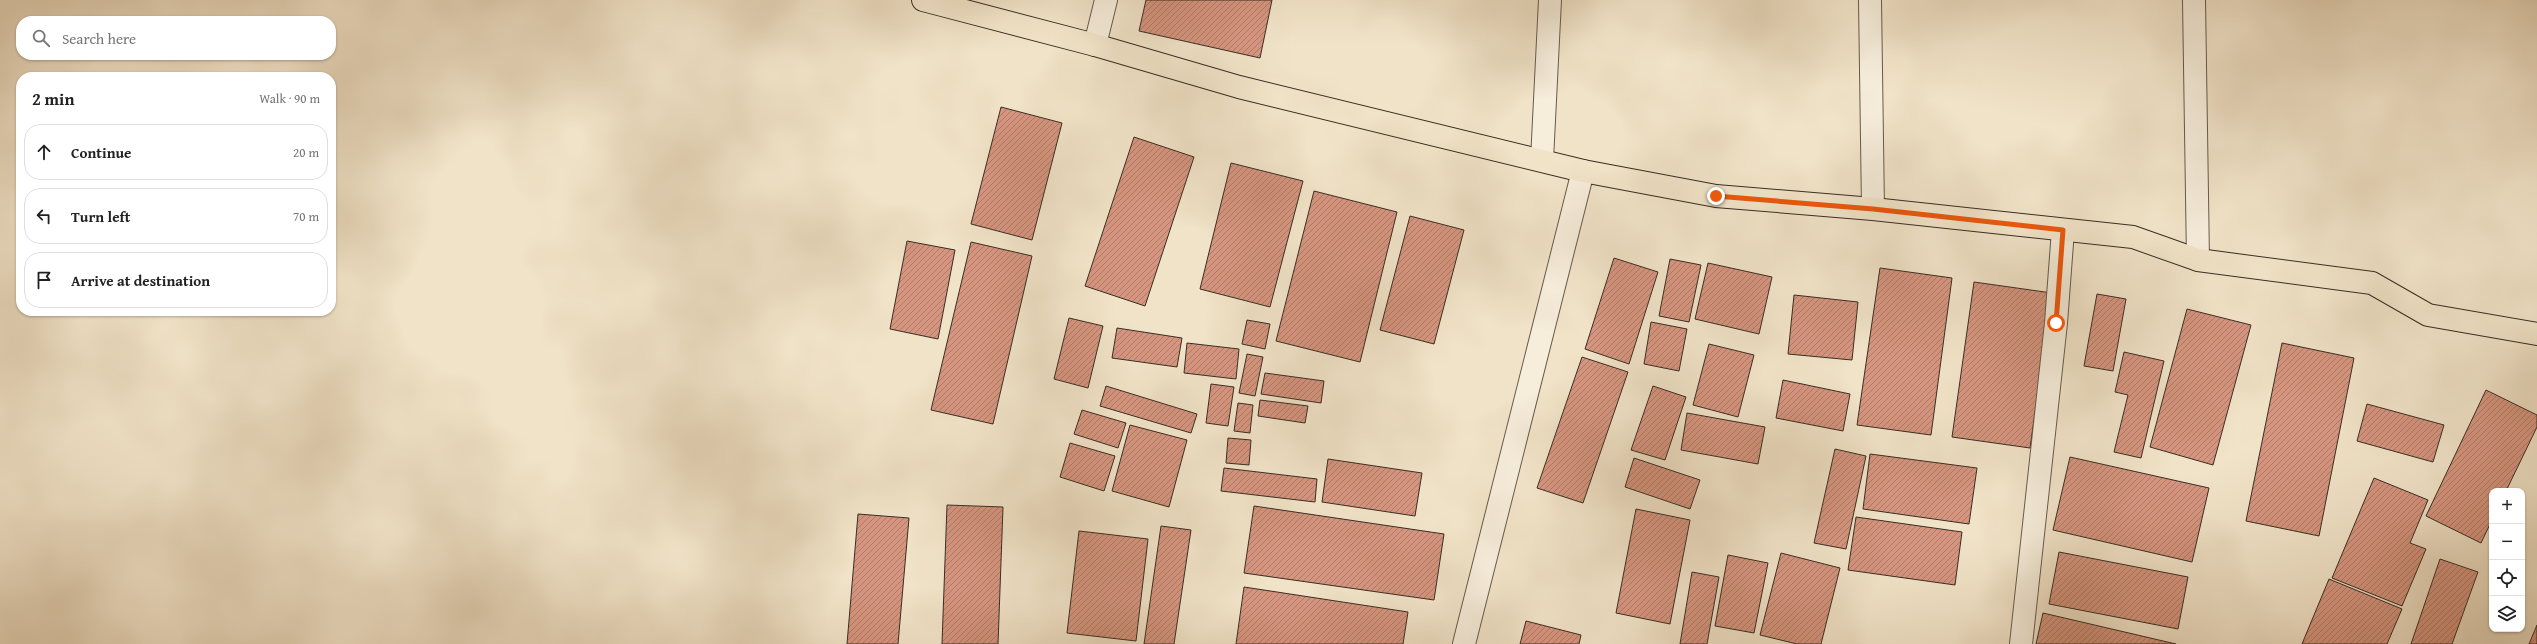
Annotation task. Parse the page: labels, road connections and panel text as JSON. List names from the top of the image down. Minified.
{"page":{"search":"Search here","heading":["2 min","Walk · 90 m"],"list":[["Continue","20 m"],["Turn left","70 m"],"Arrive at destination"],"map_buttons":["+","−"]}}
